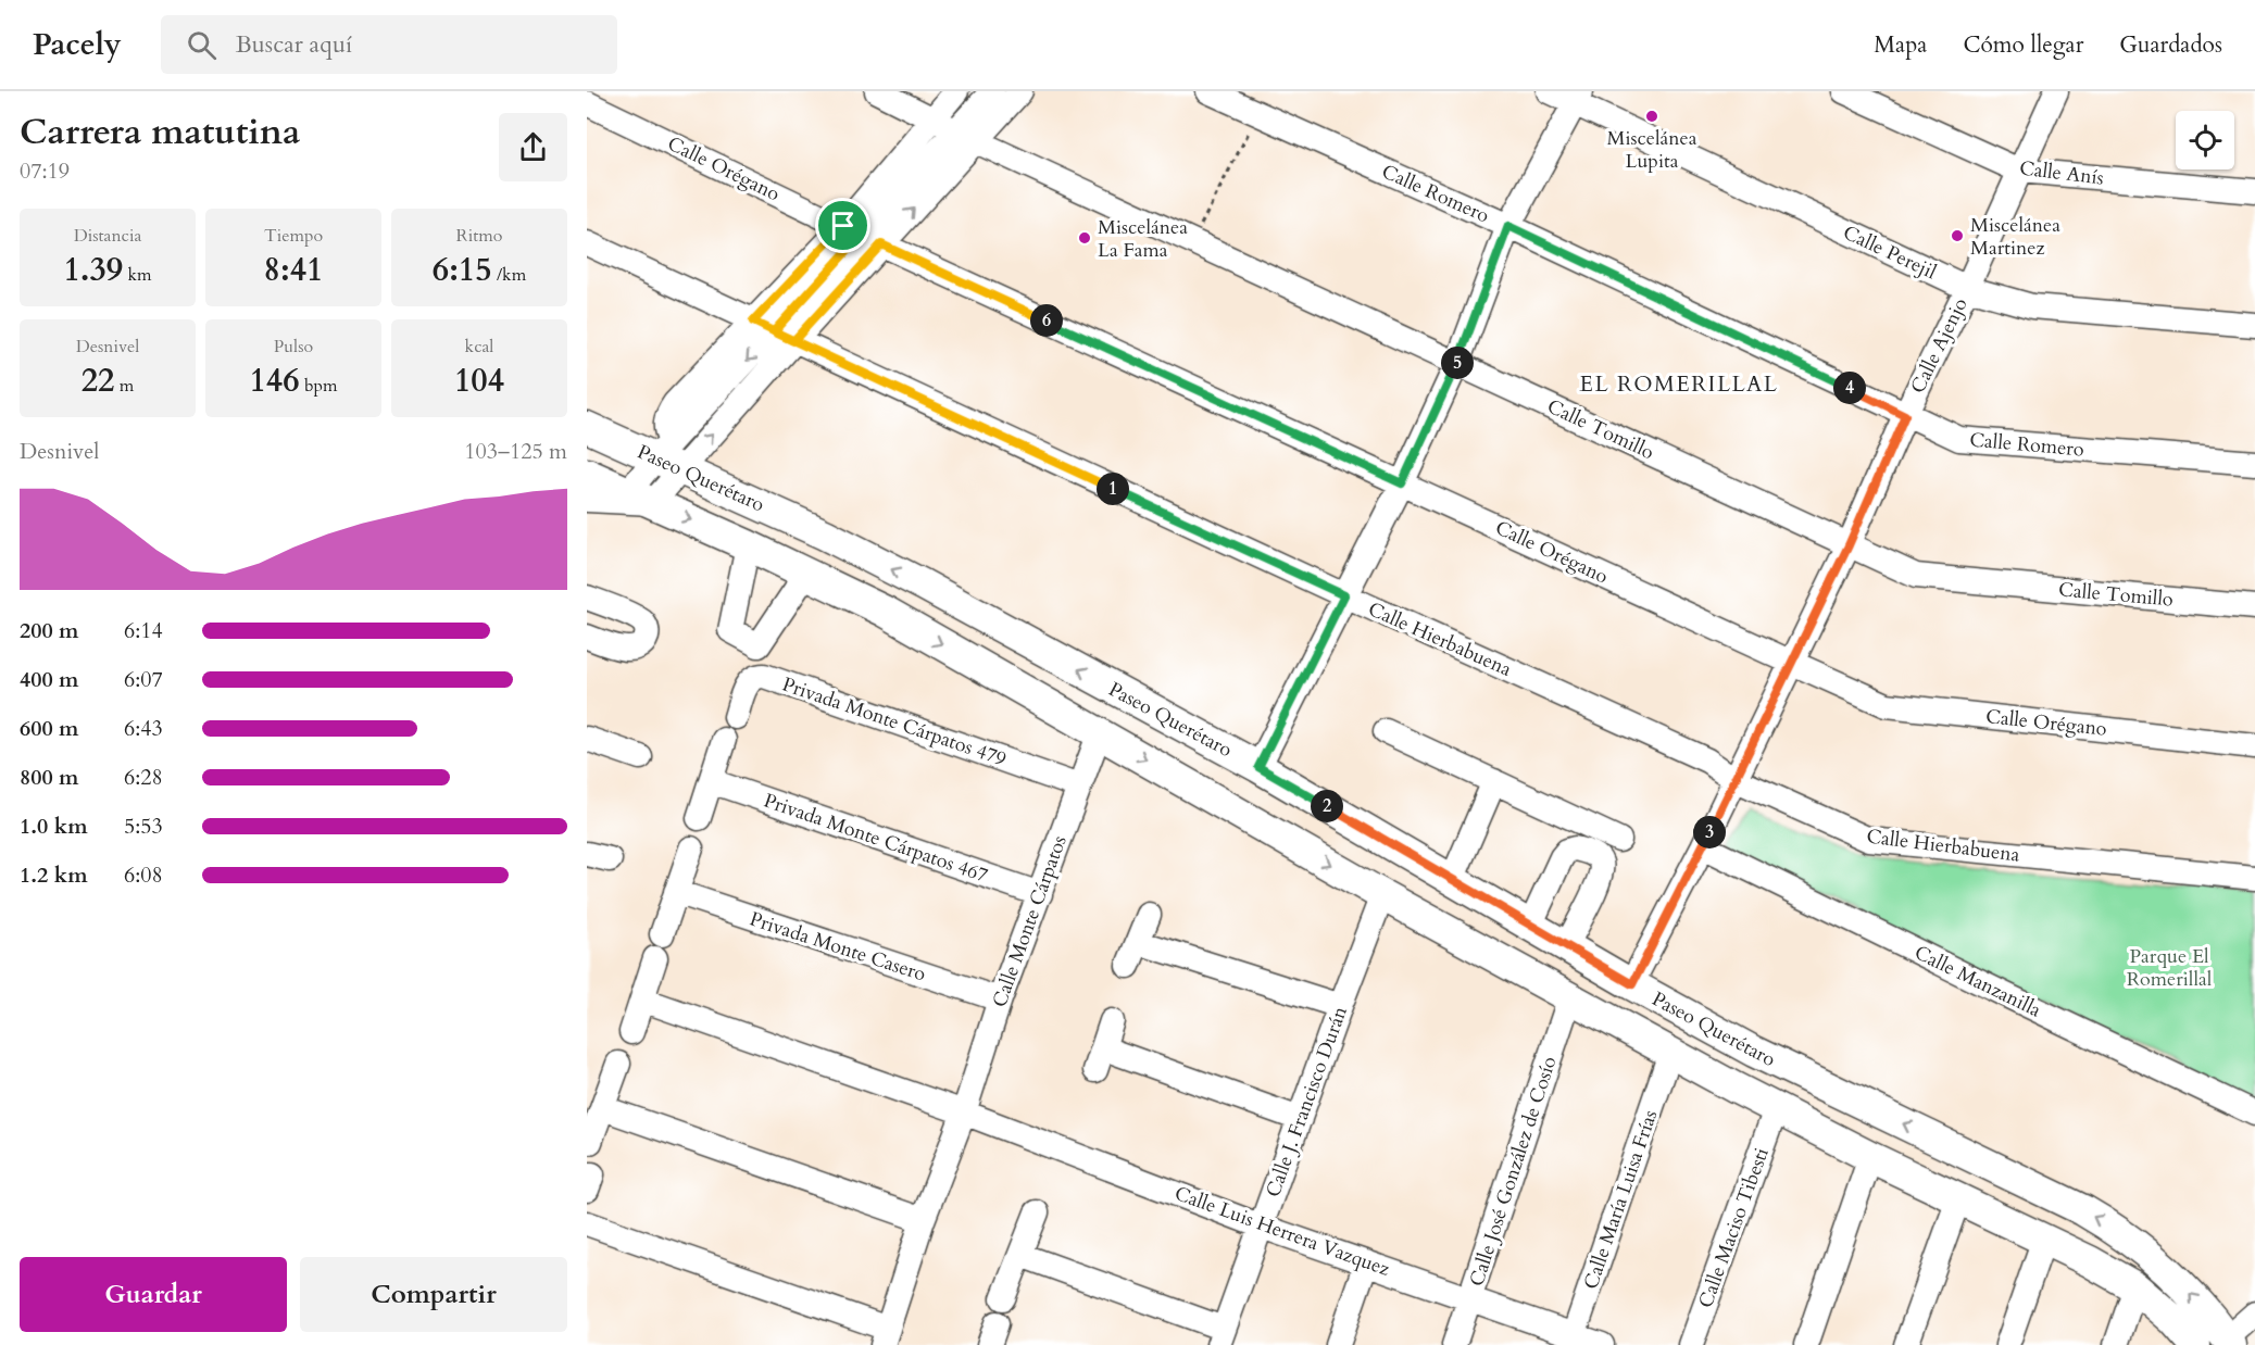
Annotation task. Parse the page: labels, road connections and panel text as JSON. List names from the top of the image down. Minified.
{"streets":{"main road":["Paseo Querétaro"],"street":["Calle Orégano","Calle Anís","Calle Romero","Calle Perejil","Calle Ajenjo","Calle Tomillo","Calle Hierbabuena","Privada Monte Cárpatos 479","Privada Monte Cárpatos 467","Calle Monte Cárpatos","Privada Monte Casero","Calle Manzanilla","Calle J. Francisco Durán","Calle José González de Cosío","Calle María Luisa Frías","Calle Maciso Tibesti","Calle Luis Herrera Vazquez"]},"crossings":[["Calle Orégano","Calle Ajenjo"],["Calle Anís","Calle Ajenjo"],["Calle Romero","Calle Ajenjo"],["Calle Perejil","Calle Ajenjo"],["Calle Ajenjo","Calle Tomillo"],["Calle Ajenjo","Paseo Querétaro"],["Calle Ajenjo","Calle Hierbabuena"],["Calle Ajenjo","Calle Manzanilla"],["Paseo Querétaro","Calle Monte Cárpatos"],["Paseo Querétaro","Calle J. Francisco Durán"],["Paseo Querétaro","Calle José González de Cosío"],["Paseo Querétaro","Calle María Luisa Frías"],["Paseo Querétaro","Calle Maciso Tibesti"],["Privada Monte Cárpatos 479","Calle Monte Cárpatos"],["Privada Monte Cárpatos 467","Calle Monte Cárpatos"],["Calle Monte Cárpatos","Privada Monte Casero"],["Calle Monte Cárpatos","Calle Luis Herrera Vazquez"],["Calle J. Francisco Durán","Calle Luis Herrera Vazquez"],["Calle José González de Cosío","Calle Luis Herrera Vazquez"],["Calle María Luisa Frías","Calle Luis Herrera Vazquez"]],"districts":["EL ROMERILLAL"],"parks":["Parque El Romerillal"],"places":["Miscelánea Lupita","Miscelánea Martinez","Miscelánea La Fama"],"page":{"header":"Pacely","search":"Buscar aquí","nav":["Mapa","Cómo llegar","Guardados"],"heading":["Carrera matutina","07:19"],"stats":[["Distancia","1.39 km"],["Tiempo","8:41"],["Ritmo","6:15 /km"],["Desnivel","22 m"],["Pulso","146 bpm"],["kcal","104"]],"pins":["6","5","4","1","2","3"],"chart":["Desnivel","103–125 m"],"list":[{"name":"200 m","note":"6:14"},{"name":"400 m","note":"6:07"},{"name":"600 m","note":"6:43"},{"name":"800 m","note":"6:28"},{"name":"1.0 km","note":"5:53"},{"name":"1.2 km","note":"6:08"}],"buttons":["Guardar","Compartir"]}}
